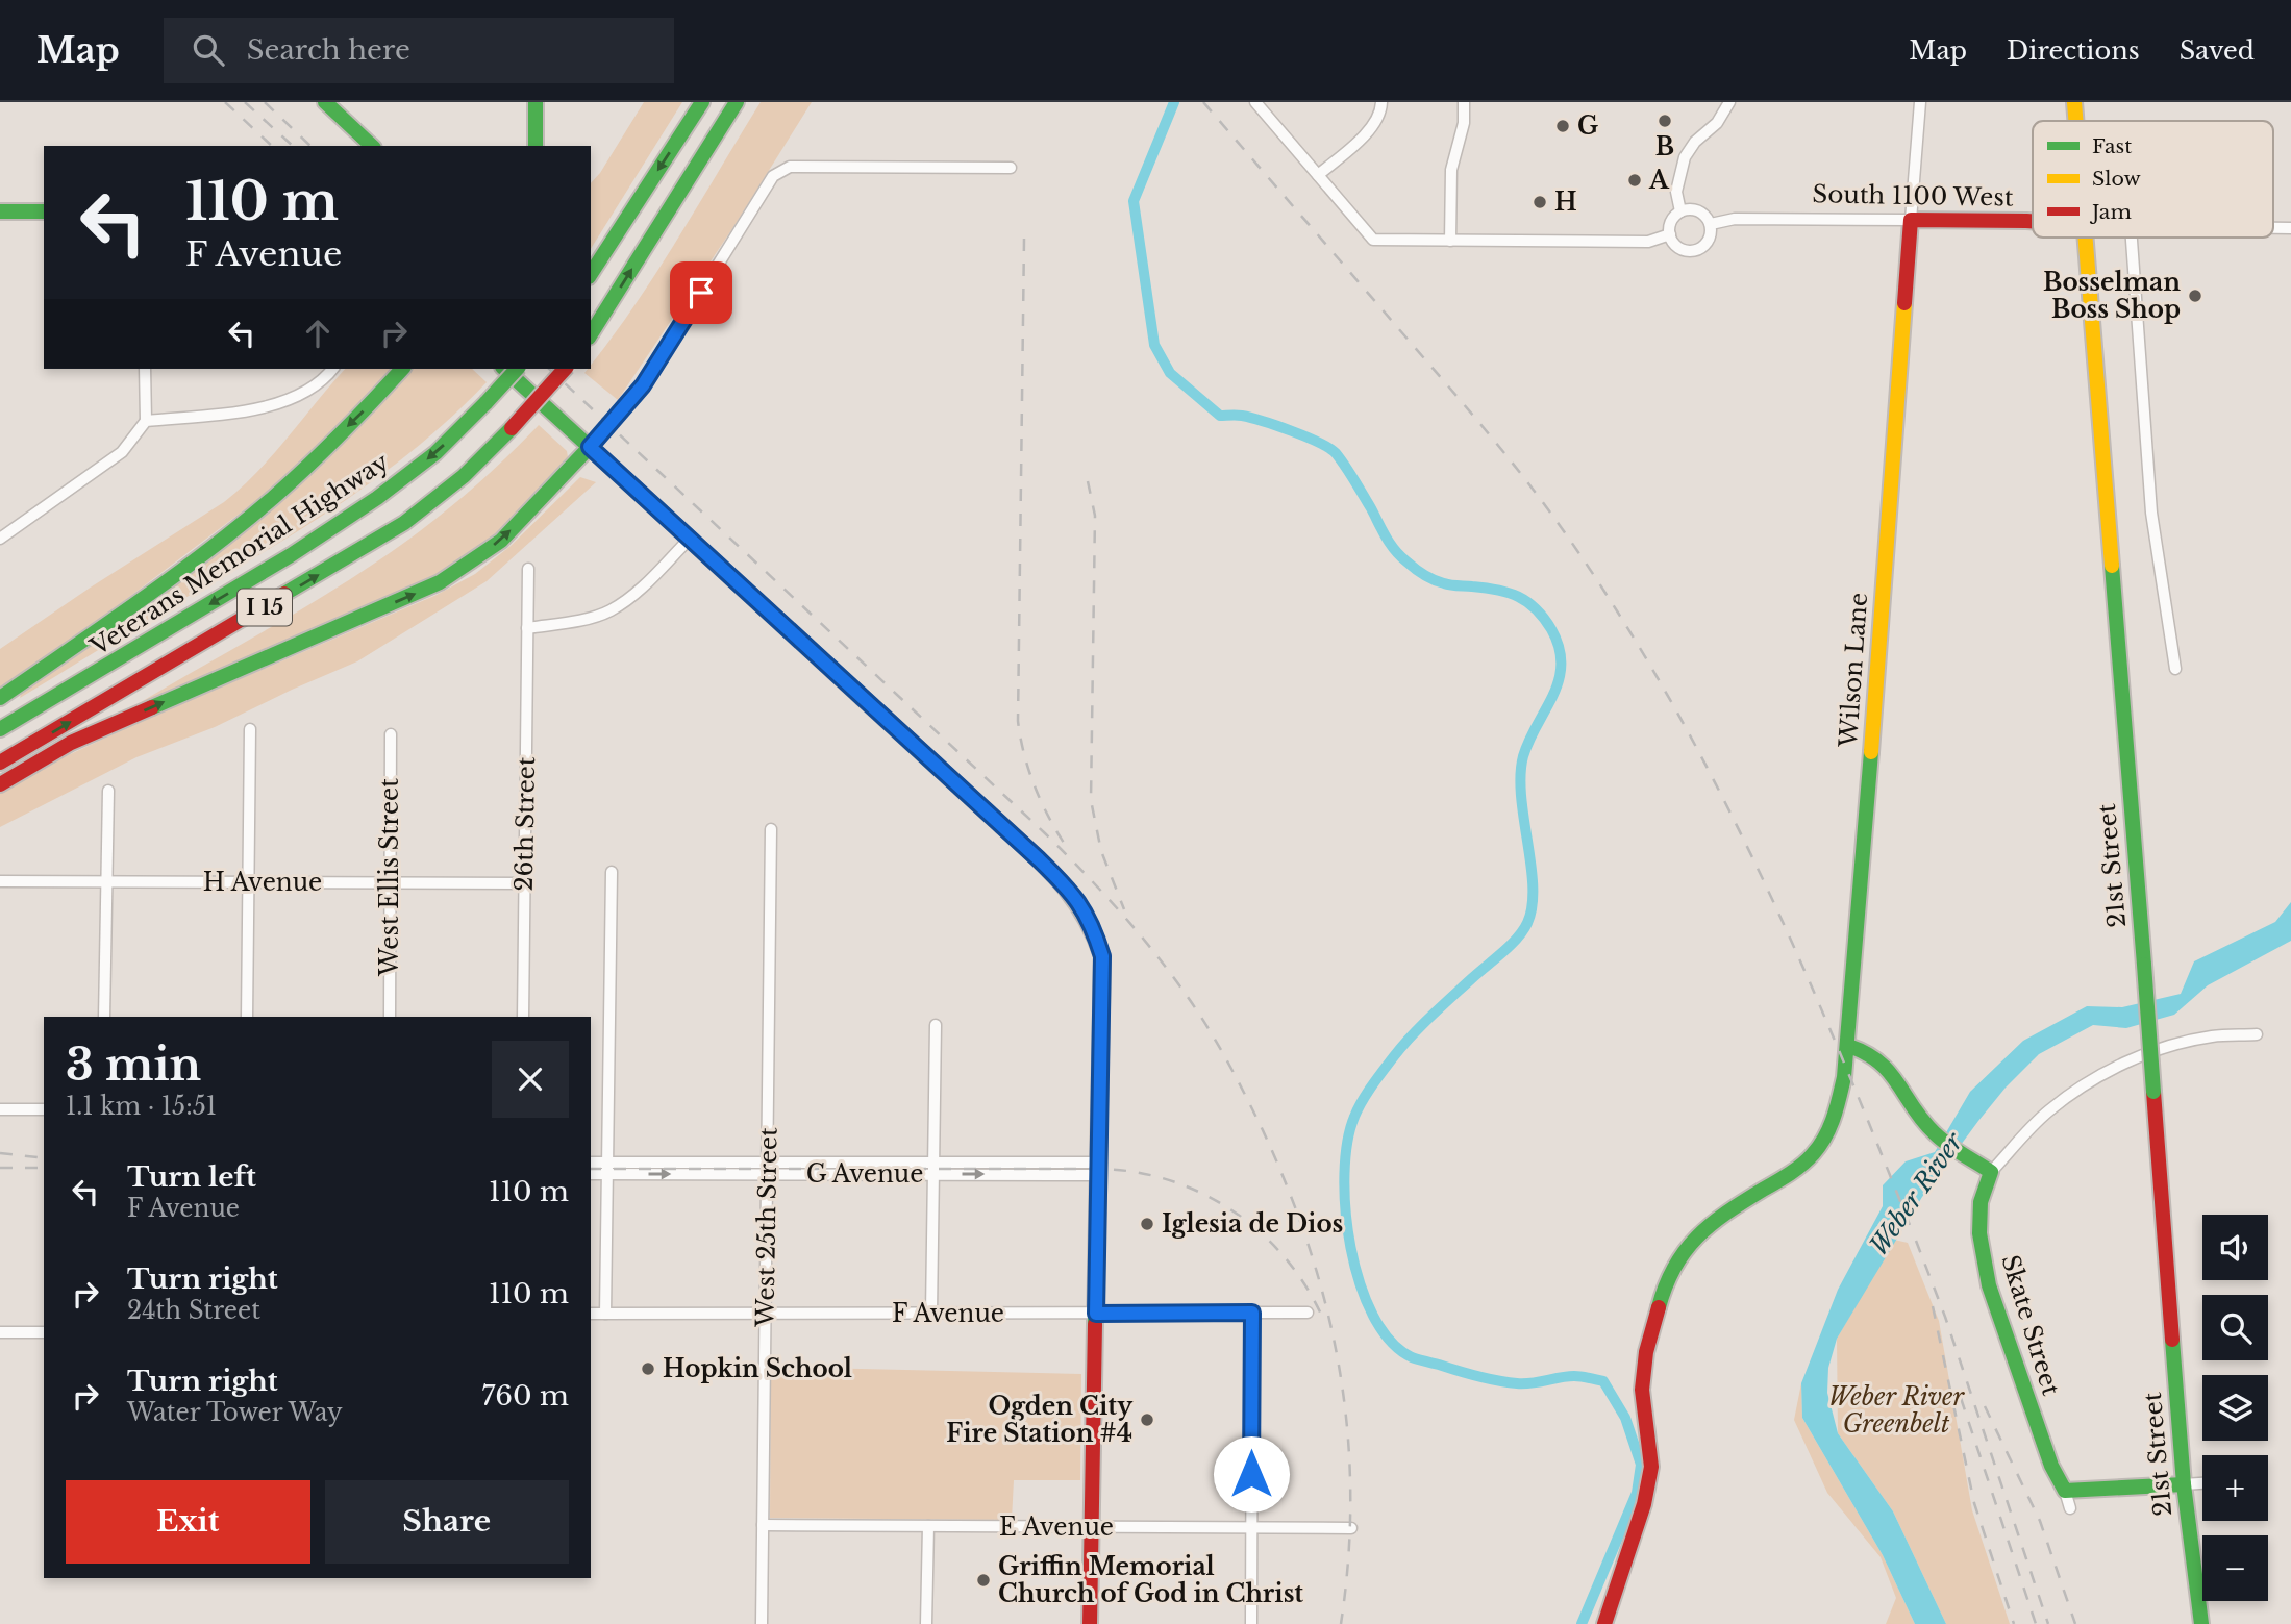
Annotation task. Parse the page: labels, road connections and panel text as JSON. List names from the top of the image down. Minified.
{"streets":{"main road":["South 1100 West","Veterans Memorial Highway","I 15","Wilson Lane","21st Street","Skate Street"],"street":["26th Street","West Ellis Street","H Avenue","G Avenue","West 25th Street","F Avenue","E Avenue"]},"crossings":[["South 1100 West","Wilson Lane"],["26th Street","H Avenue"],["West Ellis Street","H Avenue"],["G Avenue","West 25th Street"],["West 25th Street","F Avenue"],["West 25th Street","E Avenue"]],"water":["Weber River"],"parks":["Weber River Greenbelt"],"places":["B","G","A","H","Bosselman Boss Shop","Iglesia de Dios","Hopkin School","Ogden City Fire Station #4","Griffin Memorial Church of God in Christ"],"legend":["Fast","Slow","Jam"],"page":{"header":"Map","search":"Search here","nav":["Map","Directions","Saved"],"turn":["110 m","F Avenue"],"heading":["3 min","1.1 km · 15:51"],"list":[{"name":"Turn left","note":"F Avenue","value":"110 m"},{"name":"Turn right","note":"24th Street","value":"110 m"},{"name":"Turn right","note":"Water Tower Way","value":"760 m"}],"map_buttons":["+","−"],"buttons":["Exit","Share"]}}
